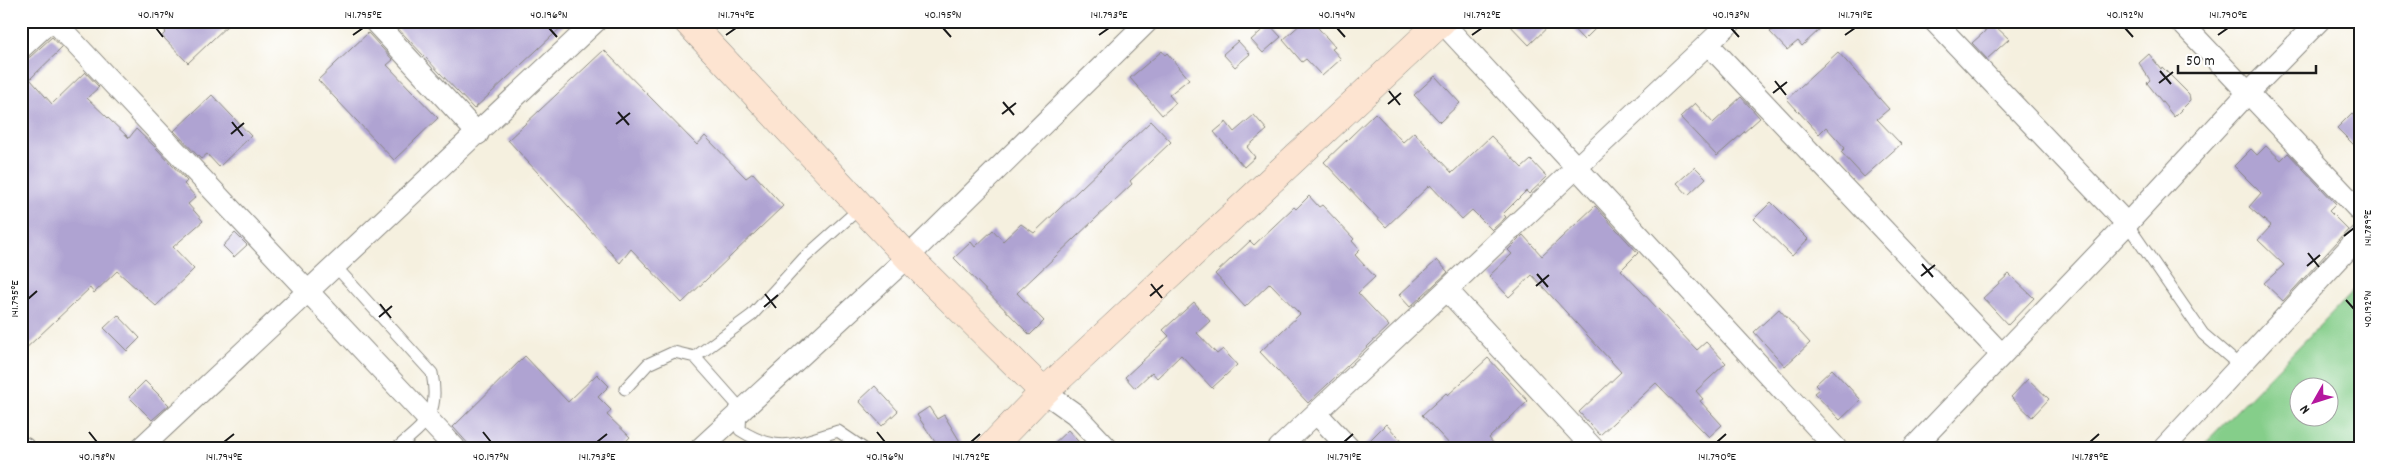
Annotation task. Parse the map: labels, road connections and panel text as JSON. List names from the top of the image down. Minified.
{"scale_bar":"50 m","north":"bottom left","coordinates":["40.197°N","141.795°E","40.196°N","141.794°E","40.195°N","141.793°E","40.194°N","141.792°E","40.193°N","141.791°E","40.192°N","141.790°E","141.789°E","40.198°N"]}
